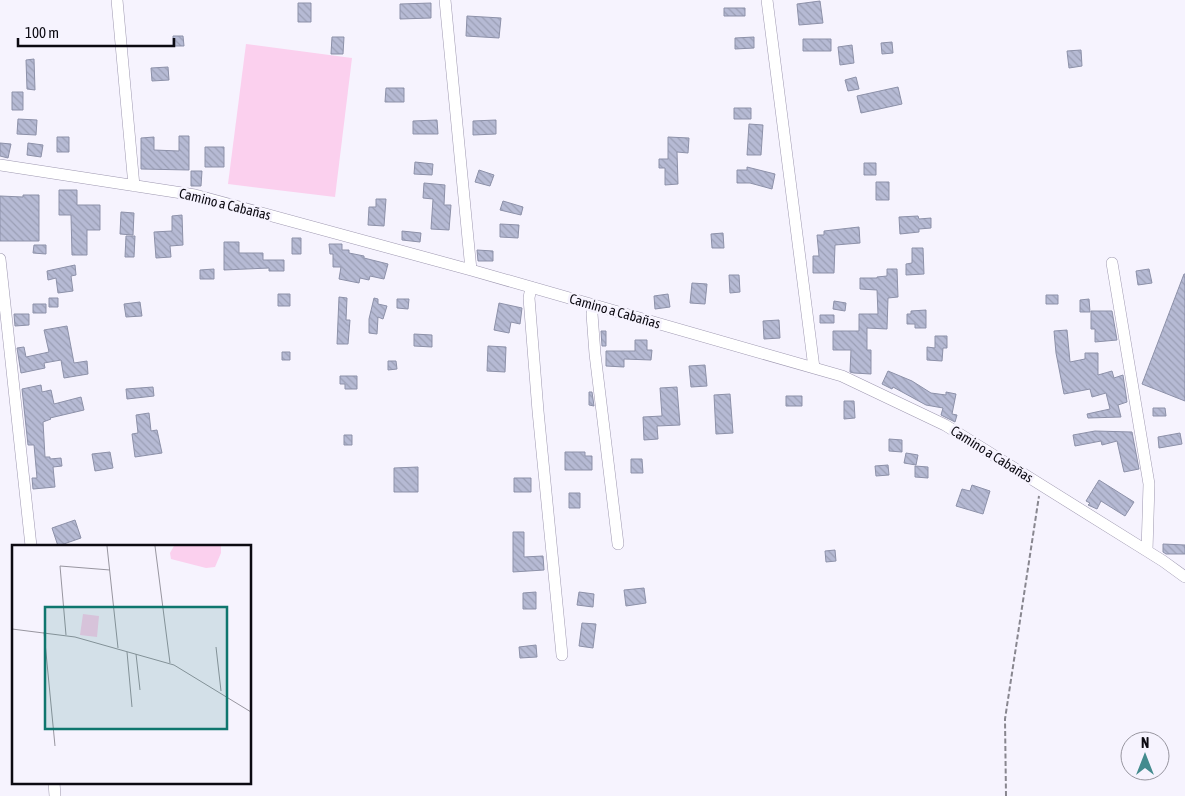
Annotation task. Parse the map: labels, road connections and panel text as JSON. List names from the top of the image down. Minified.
{"streets":{"street":["Camino a Cabañas"]},"scale_bar":"100 m","north":"top"}
